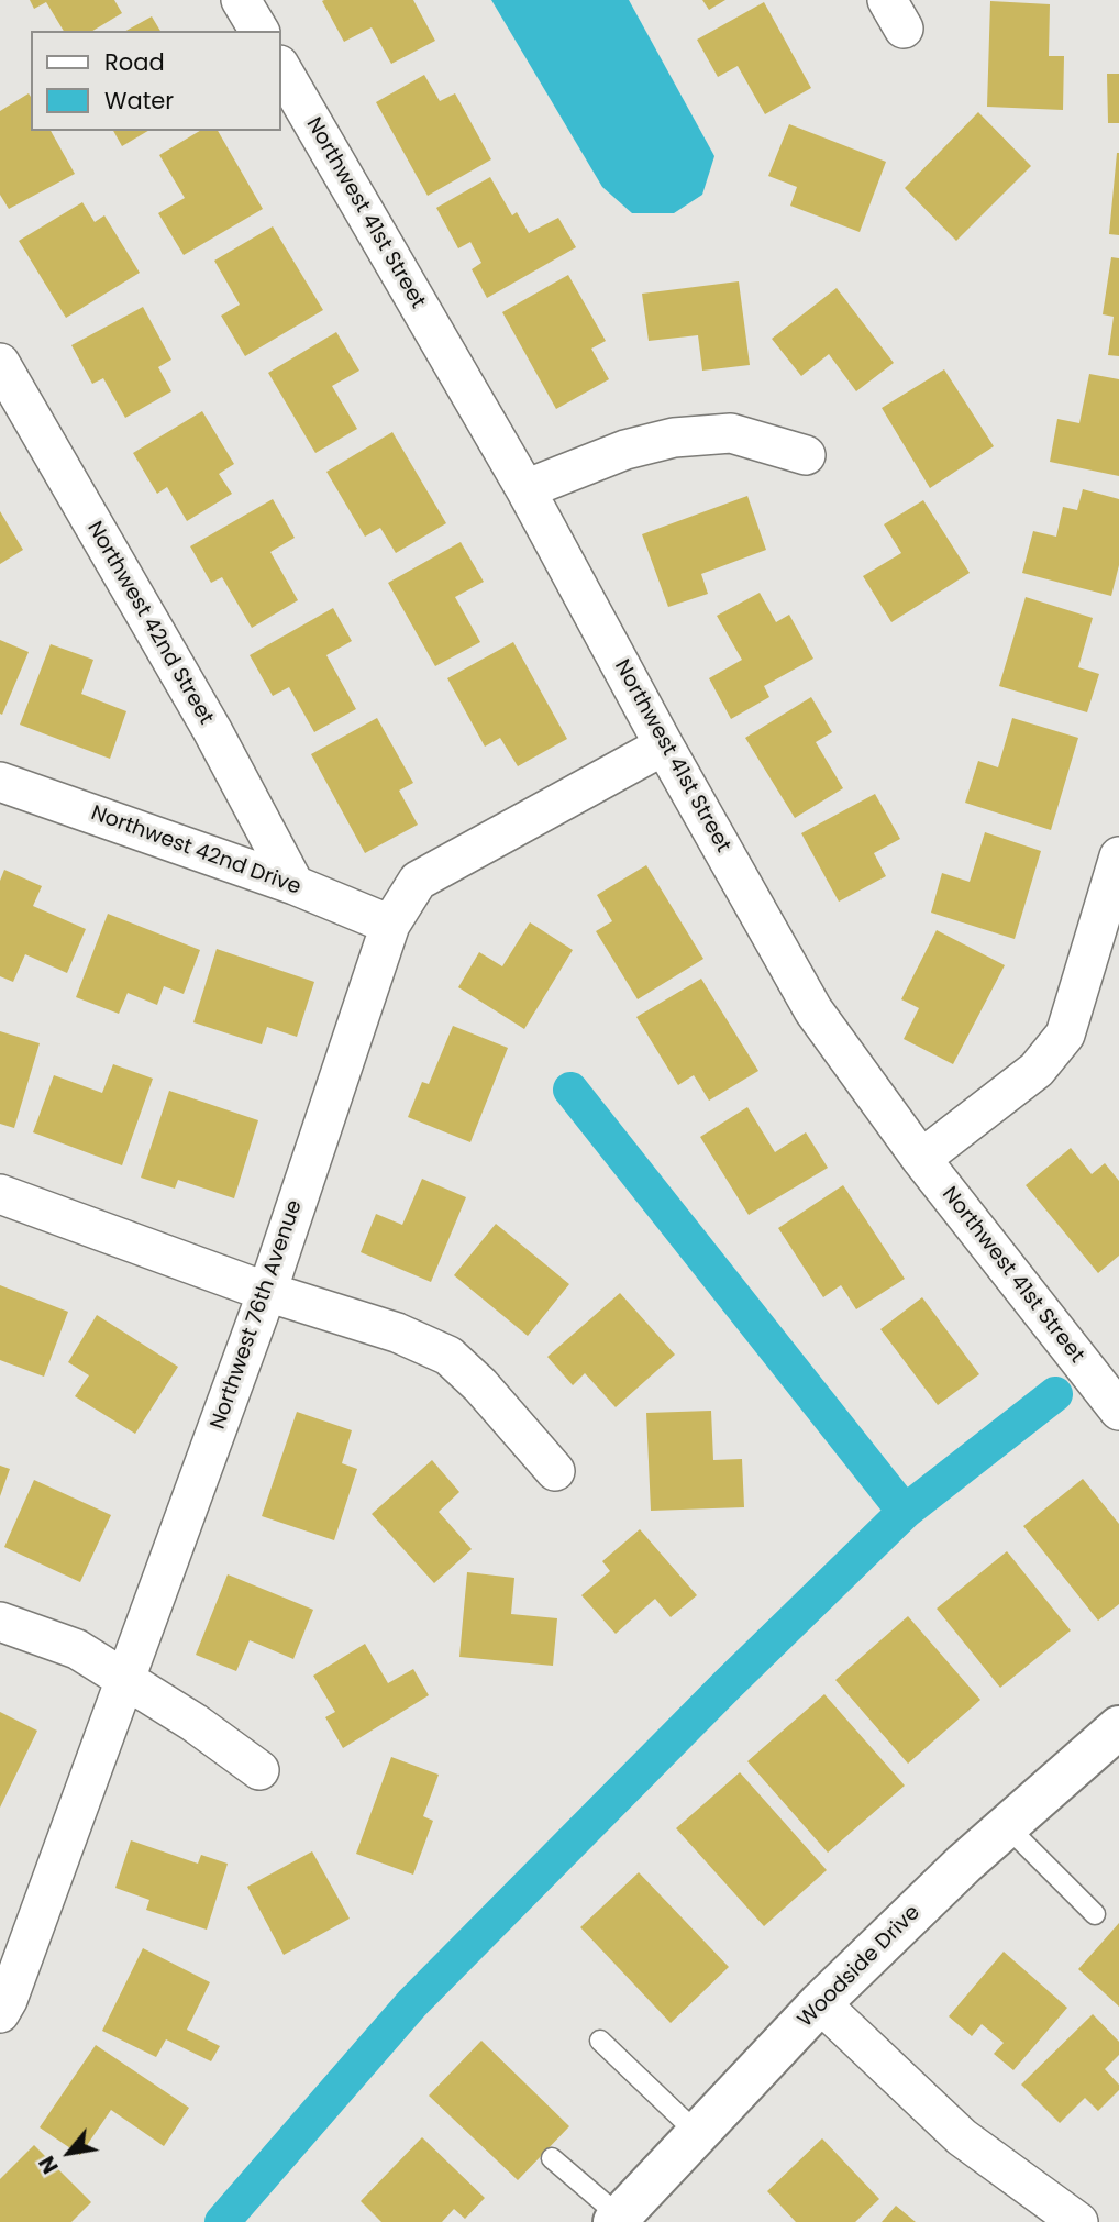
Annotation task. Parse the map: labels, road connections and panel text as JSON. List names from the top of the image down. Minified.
{"streets":{"street":["Northwest 41st Street","Northwest 42nd Street","Northwest 42nd Drive","Northwest 76th Avenue","Woodside Drive"]},"crossings":[["Northwest 41st Street","Northwest 76th Avenue"],["Northwest 42nd Street","Northwest 42nd Drive"],["Northwest 42nd Drive","Northwest 76th Avenue"]],"legend":["Road","Water"],"north":"bottom left"}
